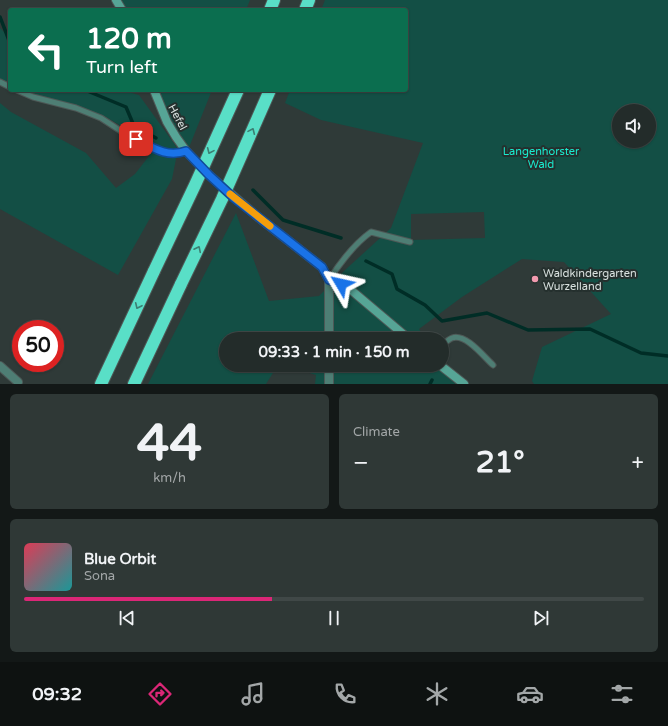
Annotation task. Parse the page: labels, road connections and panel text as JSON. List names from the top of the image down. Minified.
{"streets":{"main road":["Hefel"]},"parks":["Langenhorster Wald"],"places":["Waldkindergarten Wurzelland"],"page":{"turn":["120 m","Turn left"],"limit":"50","trip":"09:33 · 1 min · 150 m","tile":[["44","km/h"],"Climate"],"heat":["−","21°","+"],"song":["Blue Orbit","Sona"],"tabs":"09:32"}}
